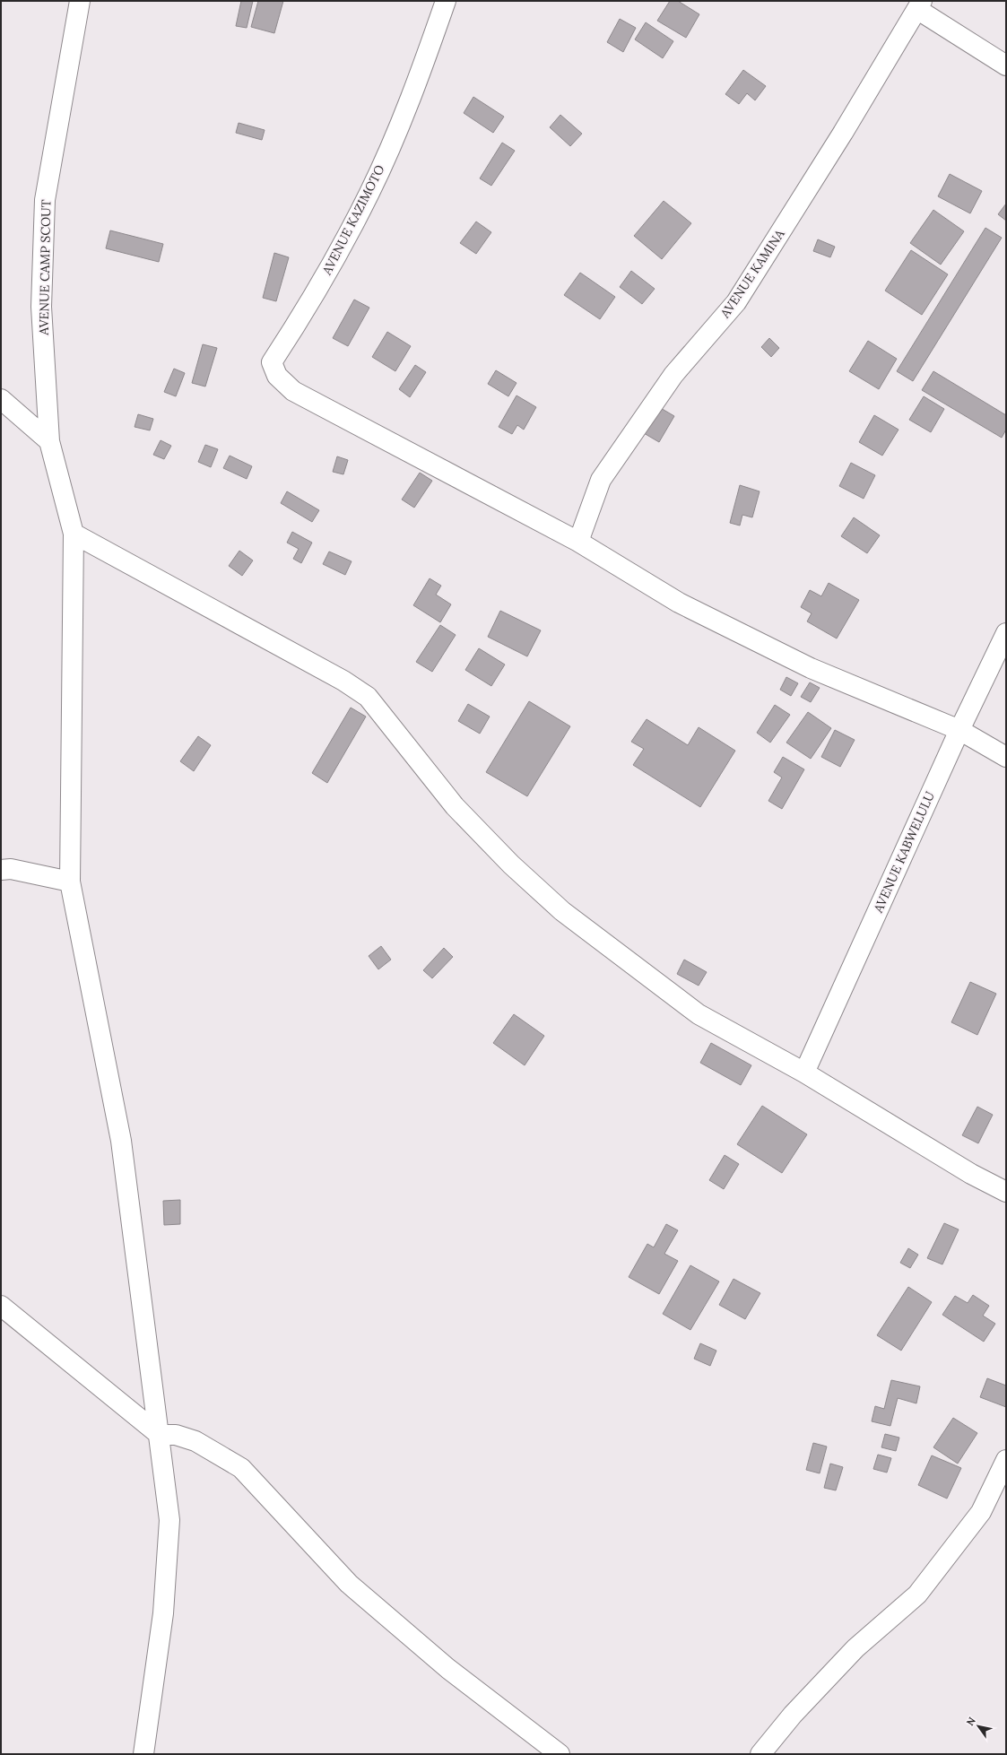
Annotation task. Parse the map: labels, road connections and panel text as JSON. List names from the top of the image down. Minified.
{"streets":{"street":["AVENUE KAZIMOTO","AVENUE CAMP SCOUT","AVENUE KAMINA","AVENUE KABWELULU"]},"crossings":[["AVENUE KAZIMOTO","AVENUE KAMINA"]],"north":"top left"}
